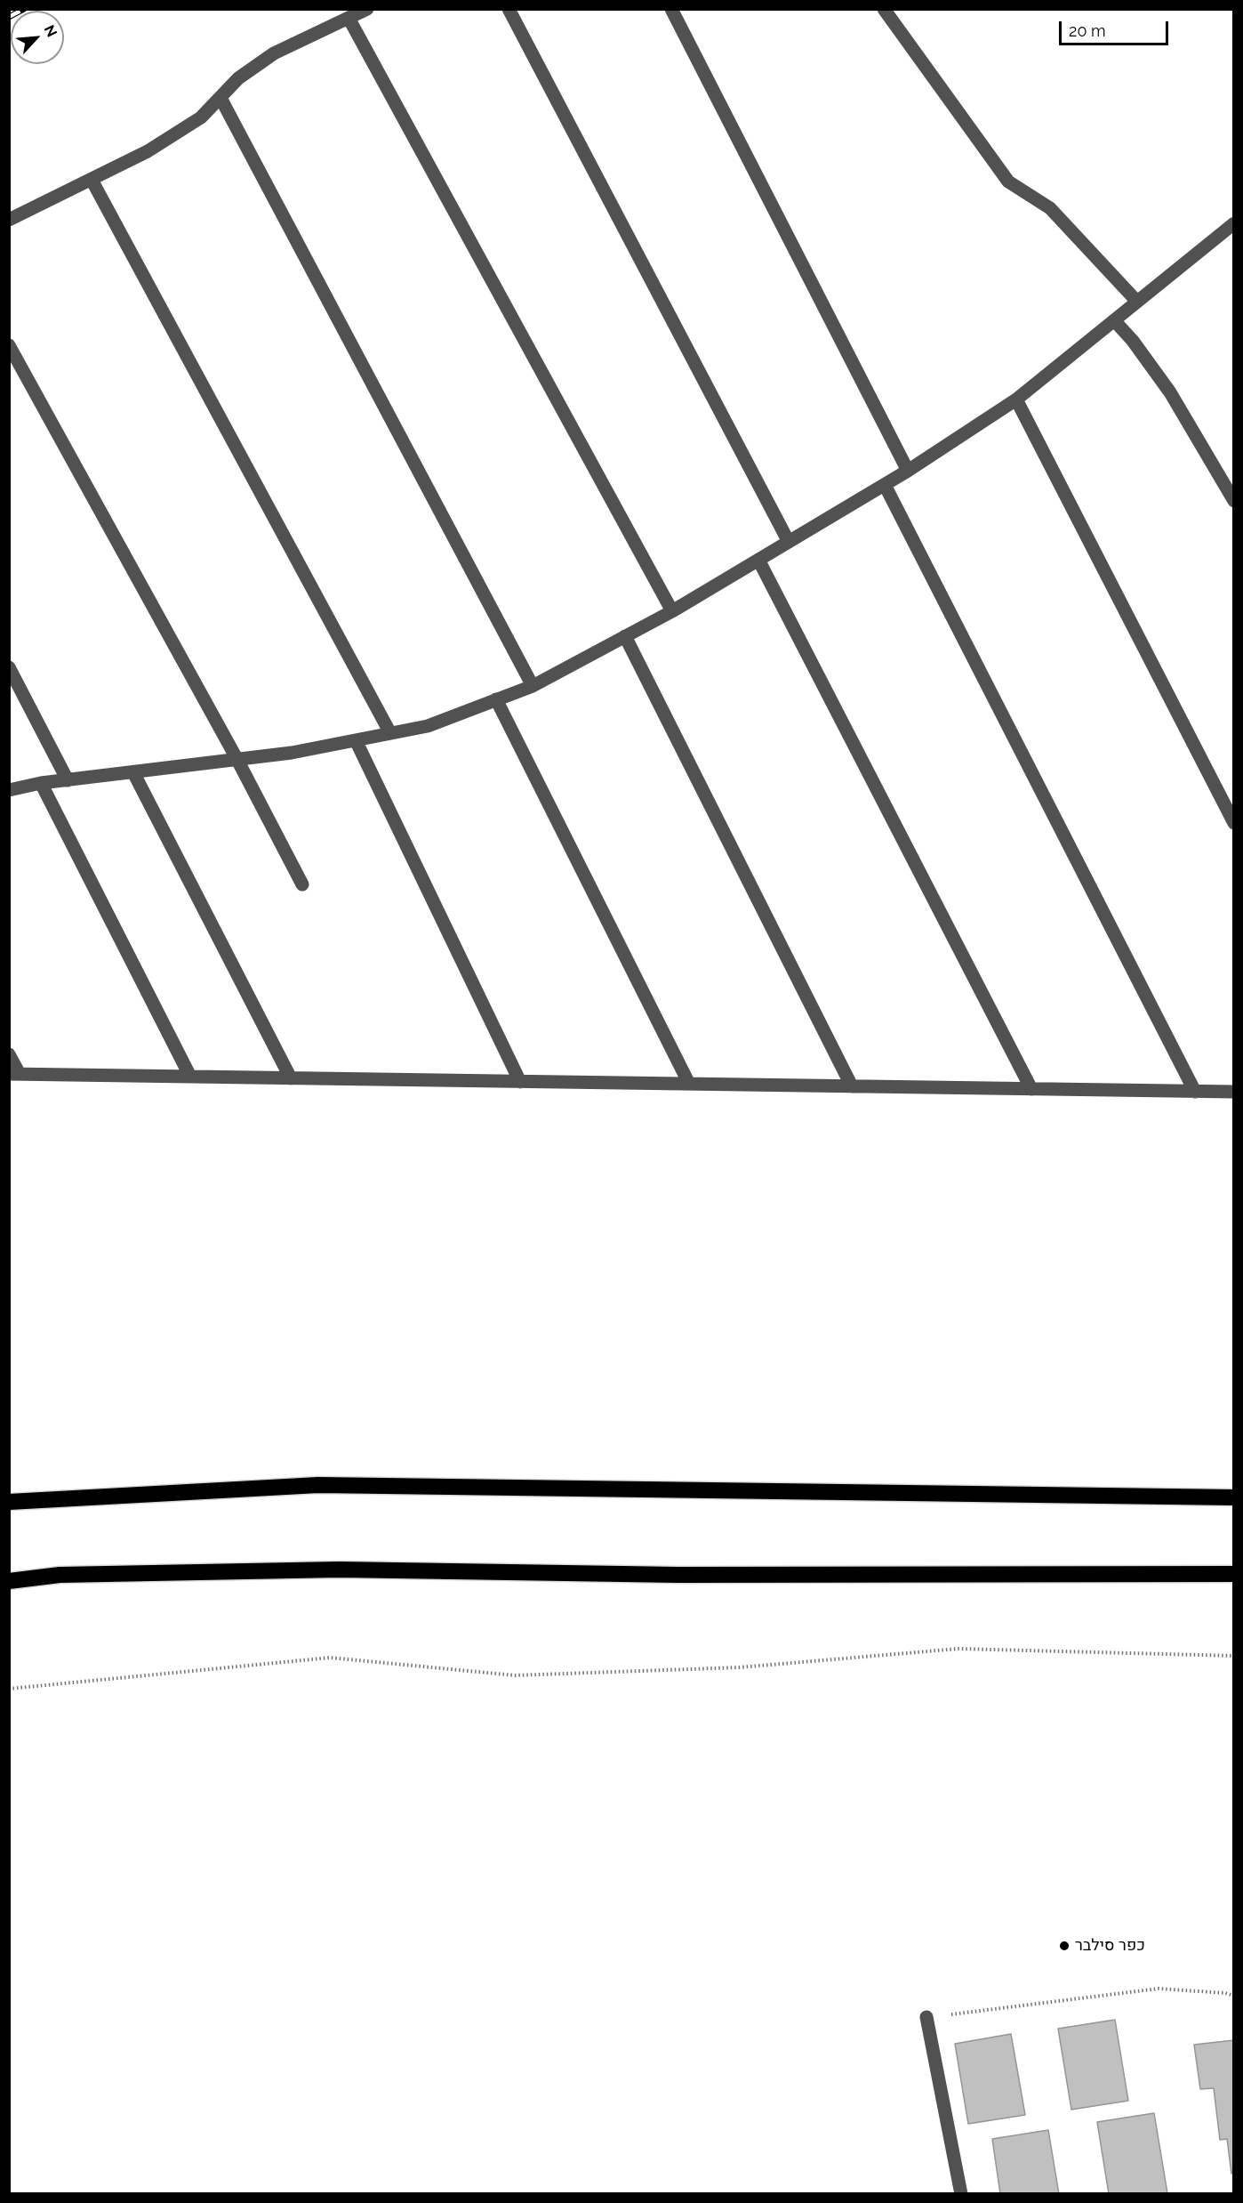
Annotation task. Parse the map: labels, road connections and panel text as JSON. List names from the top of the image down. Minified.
{"places":["כפר סילבר"],"scale_bar":"20 m","north":"top right"}
